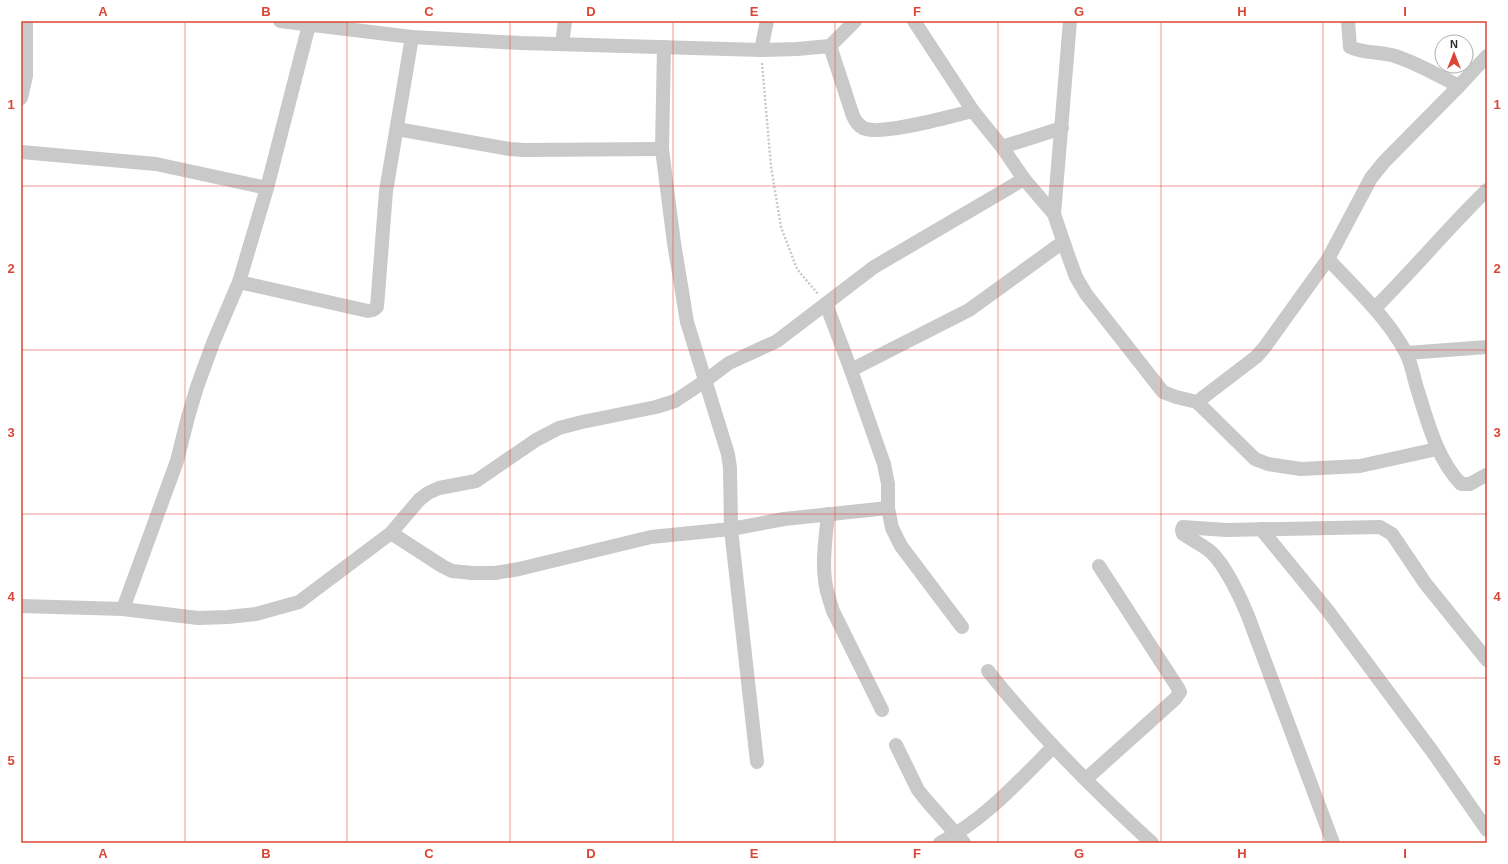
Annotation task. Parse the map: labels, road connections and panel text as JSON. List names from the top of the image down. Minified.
{"north":"top","grid":{"columns":["A","B","C","D","E","F","G","H","I"],"rows":["1","2","3","4","5"]}}
